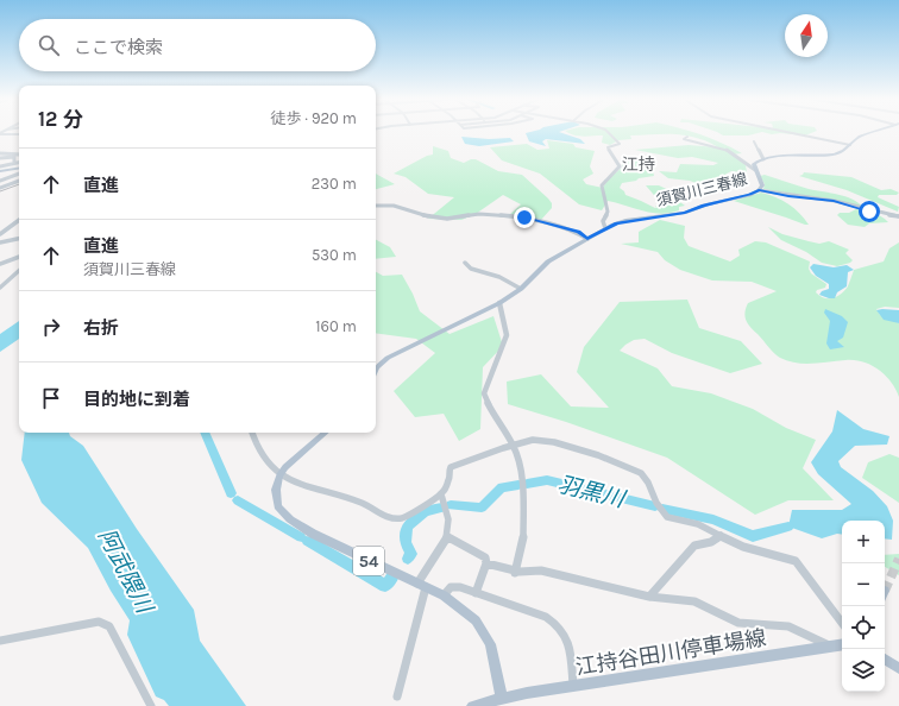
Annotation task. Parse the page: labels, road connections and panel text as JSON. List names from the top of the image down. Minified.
{"streets":{"main road":["須賀川三春線","54","江持谷田川停車場線"]},"crossings":[["54","江持谷田川停車場線"]],"districts":["江持"],"water":["羽黒川","阿武隈川"],"north":"top","page":{"search":"ここで検索","heading":["12 分","徒歩 · 920 m"],"list":[["直進","230 m"],["直進","須賀川三春線","530 m"],["右折","160 m"],"目的地に到着"],"map_buttons":["+","−"]}}
